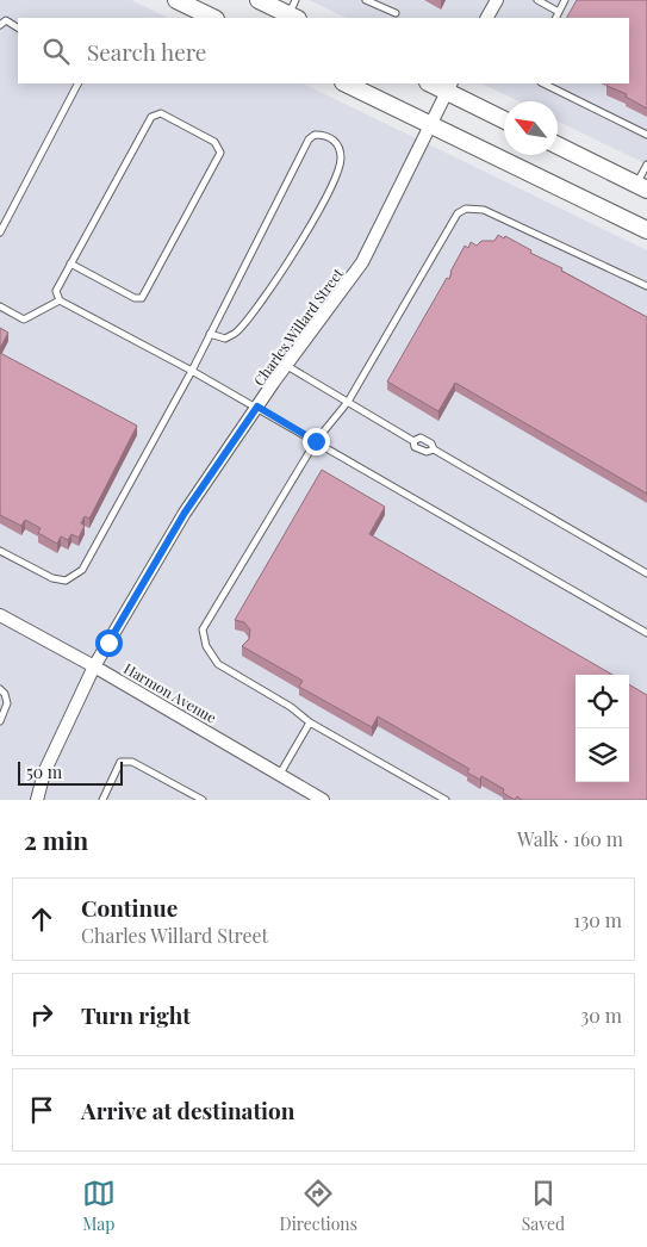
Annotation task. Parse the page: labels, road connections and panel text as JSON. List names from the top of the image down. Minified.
{"streets":{"street":["Charles Willard Street","Harmon Avenue"]},"crossings":[["Charles Willard Street","Harmon Avenue"]],"scale_bar":"50 m","north":"top left","page":{"search":"Search here","scale":"50 m","heading":["2 min","Walk · 160 m"],"list":[["Continue","Charles Willard Street","130 m"],["Turn right","30 m"],"Arrive at destination"],"nav":["Map","Directions","Saved"]}}
